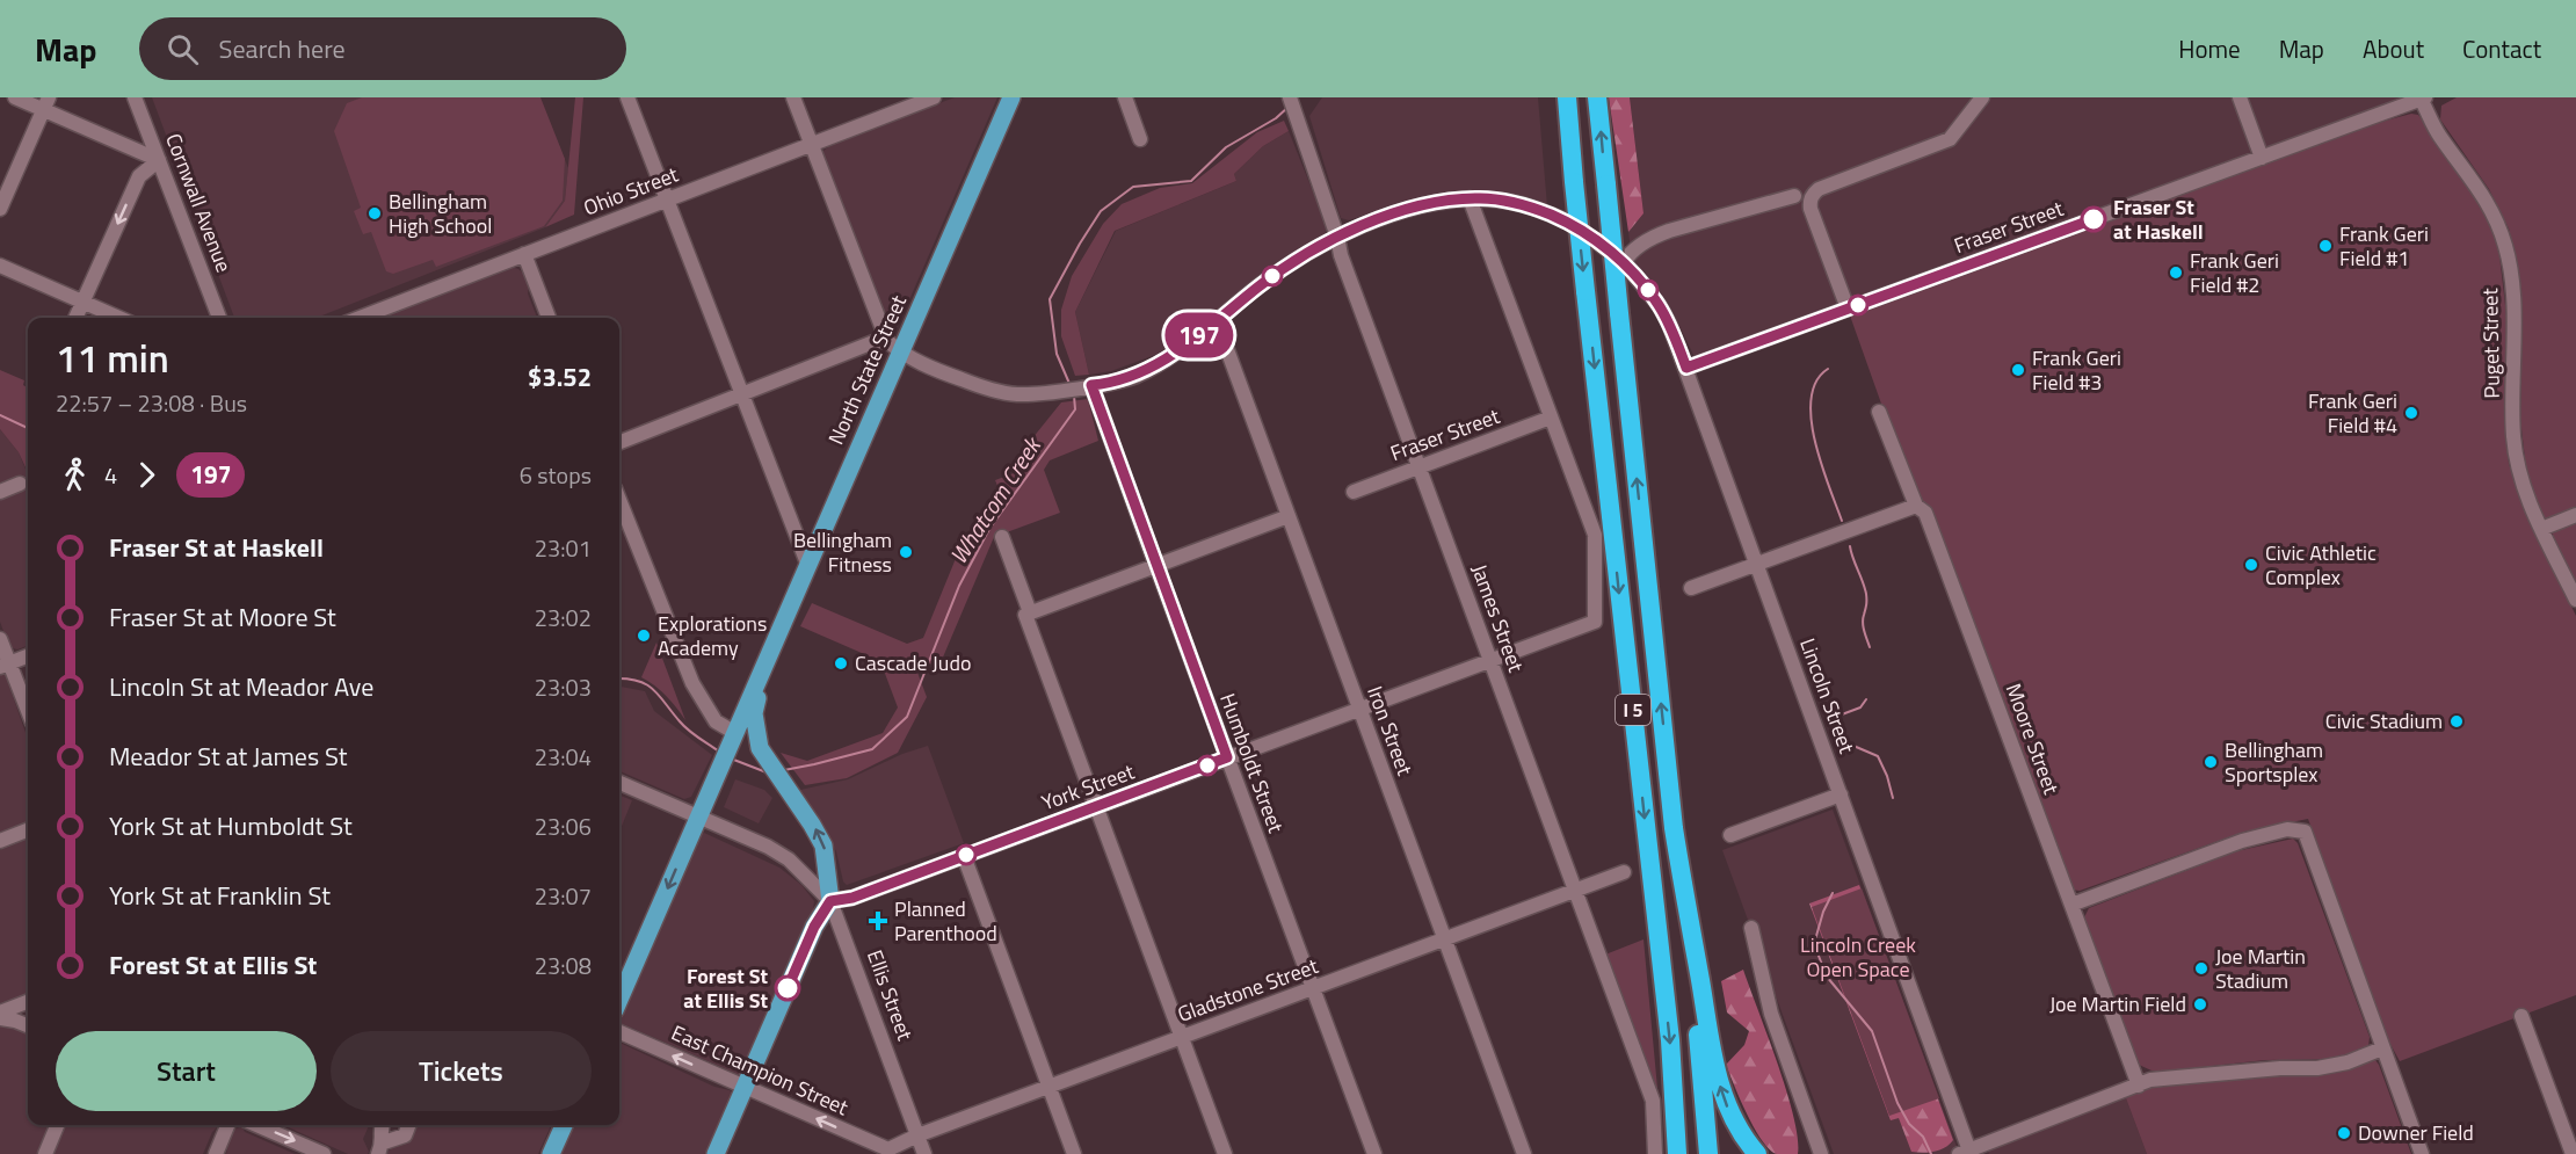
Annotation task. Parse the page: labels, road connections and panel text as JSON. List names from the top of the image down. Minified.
{"streets":{"highway":["I 5"],"main road":["North State Street","Ellis Street"],"street":["Ohio Street","Cornwall Avenue","Fraser Street","Puget Street","James Street","Lincoln Street","Iron Street","Moore Street","Humboldt Street","York Street","Gladstone Street","East Champion Street"]},"crossings":[["Fraser Street","Puget Street"],["Fraser Street","James Street"],["Fraser Street","Lincoln Street"],["Fraser Street","York Street"],["North State Street","Ellis Street"],["James Street","York Street"],["James Street","Gladstone Street"],["Iron Street","York Street"],["Iron Street","Gladstone Street"],["Humboldt Street","York Street"],["Humboldt Street","Gladstone Street"],["York Street","Ellis Street"],["Gladstone Street","Ellis Street"],["Gladstone Street","East Champion Street"]],"one_way":["Ellis Street","East Champion Street"],"water":["Whatcom Creek"],"parks":["Lincoln Creek Open Space"],"places":{"other":["Bellingham High School","Fraser St at Haskell","Frank Geri Field #1","Frank Geri Field #2","Frank Geri Field #3","Frank Geri Field #4","Bellingham Fitness","Civic Athletic Complex","Explorations Academy","Cascade Judo","Civic Stadium","Bellingham Sportsplex","Joe Martin Stadium","Forest St at Ellis St","Joe Martin Field","Downer Field"],"health":["Planned Parenthood"]},"lines":["bus line 197"],"page":{"header":"Map","search":"Search here","nav":["Home","Map","About","Contact"],"on_map":"197","heading":["11 min","22:57 – 23:08 · Bus","$3.52"],"legs":["4","197","6 stops"],"list":[{"name":"Fraser St at Haskell","value":"23:01"},{"name":"Fraser St at Moore St","value":"23:02"},{"name":"Lincoln St at Meador Ave","value":"23:03"},{"name":"Meador St at James St","value":"23:04"},{"name":"York St at Humboldt St","value":"23:06"},{"name":"York St at Franklin St","value":"23:07"},{"name":"Forest St at Ellis St","value":"23:08"}],"buttons":["Start","Tickets"]}}
